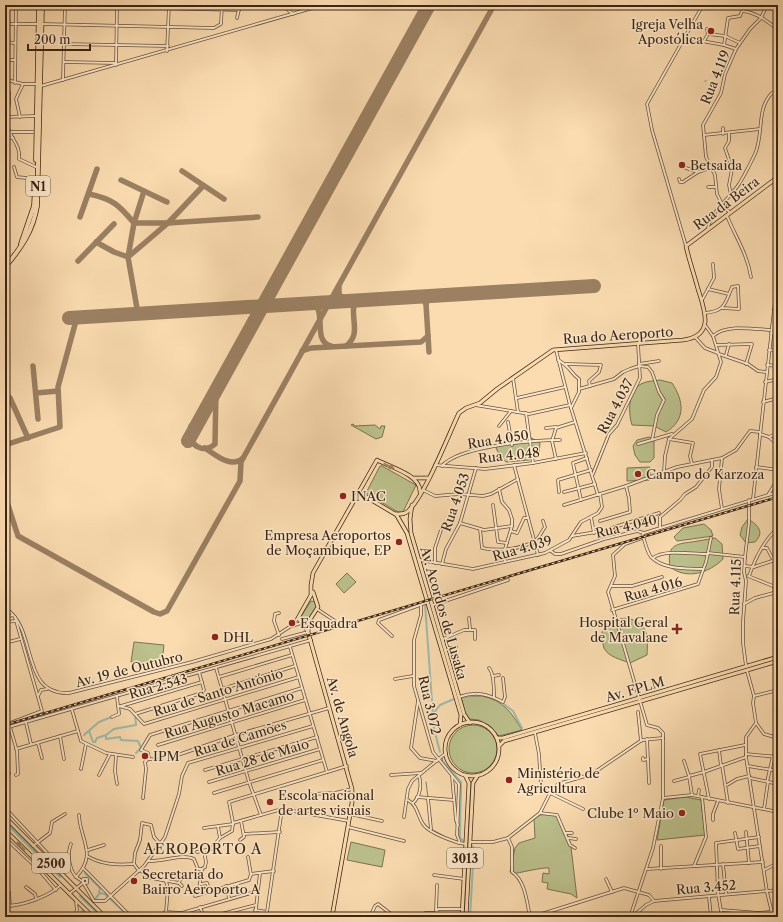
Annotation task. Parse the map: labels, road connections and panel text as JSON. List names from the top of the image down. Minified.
{"streets":{"highway":["N1"],"main road":["Rua da Beira","Rua do Aeroporto","Av. Acordos de Lusaka","Av. FPLM","Av. de Angola","3013","2500"],"street":["Rua 4.119","Rua 4.037","Rua 4.050","Rua 4.048","Rua 4.053","Rua 4.040","Rua 4.039","Rua 4.115","Rua 4.016","Av. 19 de Outubro","Rua 2.543","Rua de Santo António","Rua 3.072","Rua Augusto Macamo","Rua de Camões","Rua 28 de Maio","Rua 3.452"]},"crossings":[["Rua 4.119","Rua da Beira"],["Rua do Aeroporto","Rua 4.037"],["Rua do Aeroporto","Rua 4.048"],["Rua do Aeroporto","Rua 4.039"],["Rua do Aeroporto","Av. Acordos de Lusaka"],["Rua 4.037","Rua 4.039"],["Rua 4.050","Rua 4.048"],["Rua 4.048","Rua 4.053"],["Rua 4.048","Rua 4.039"],["Rua 4.053","Rua 4.039"],["Rua 4.040","Rua 4.039"],["Rua 4.040","Rua 4.115"],["Rua 4.039","Av. Acordos de Lusaka"],["Rua 4.115","Av. FPLM"],["Av. Acordos de Lusaka","Av. FPLM"]],"districts":["AEROPORTO A"],"places":{"other":["Igreja Velha Apostólica","Betsaida","Campo do Karzoza","INAC","Empresa Aeroportos de Moçambique, EP","Esquadra","DHL","IPM","Ministério de Agricultura","Escola nacional de artes visuais","Clube 1º Maio","Secretaria do Bairro Aeroporto A"],"health":["Hospital Geral de Mavalane"]},"scale_bar":"200 m"}
